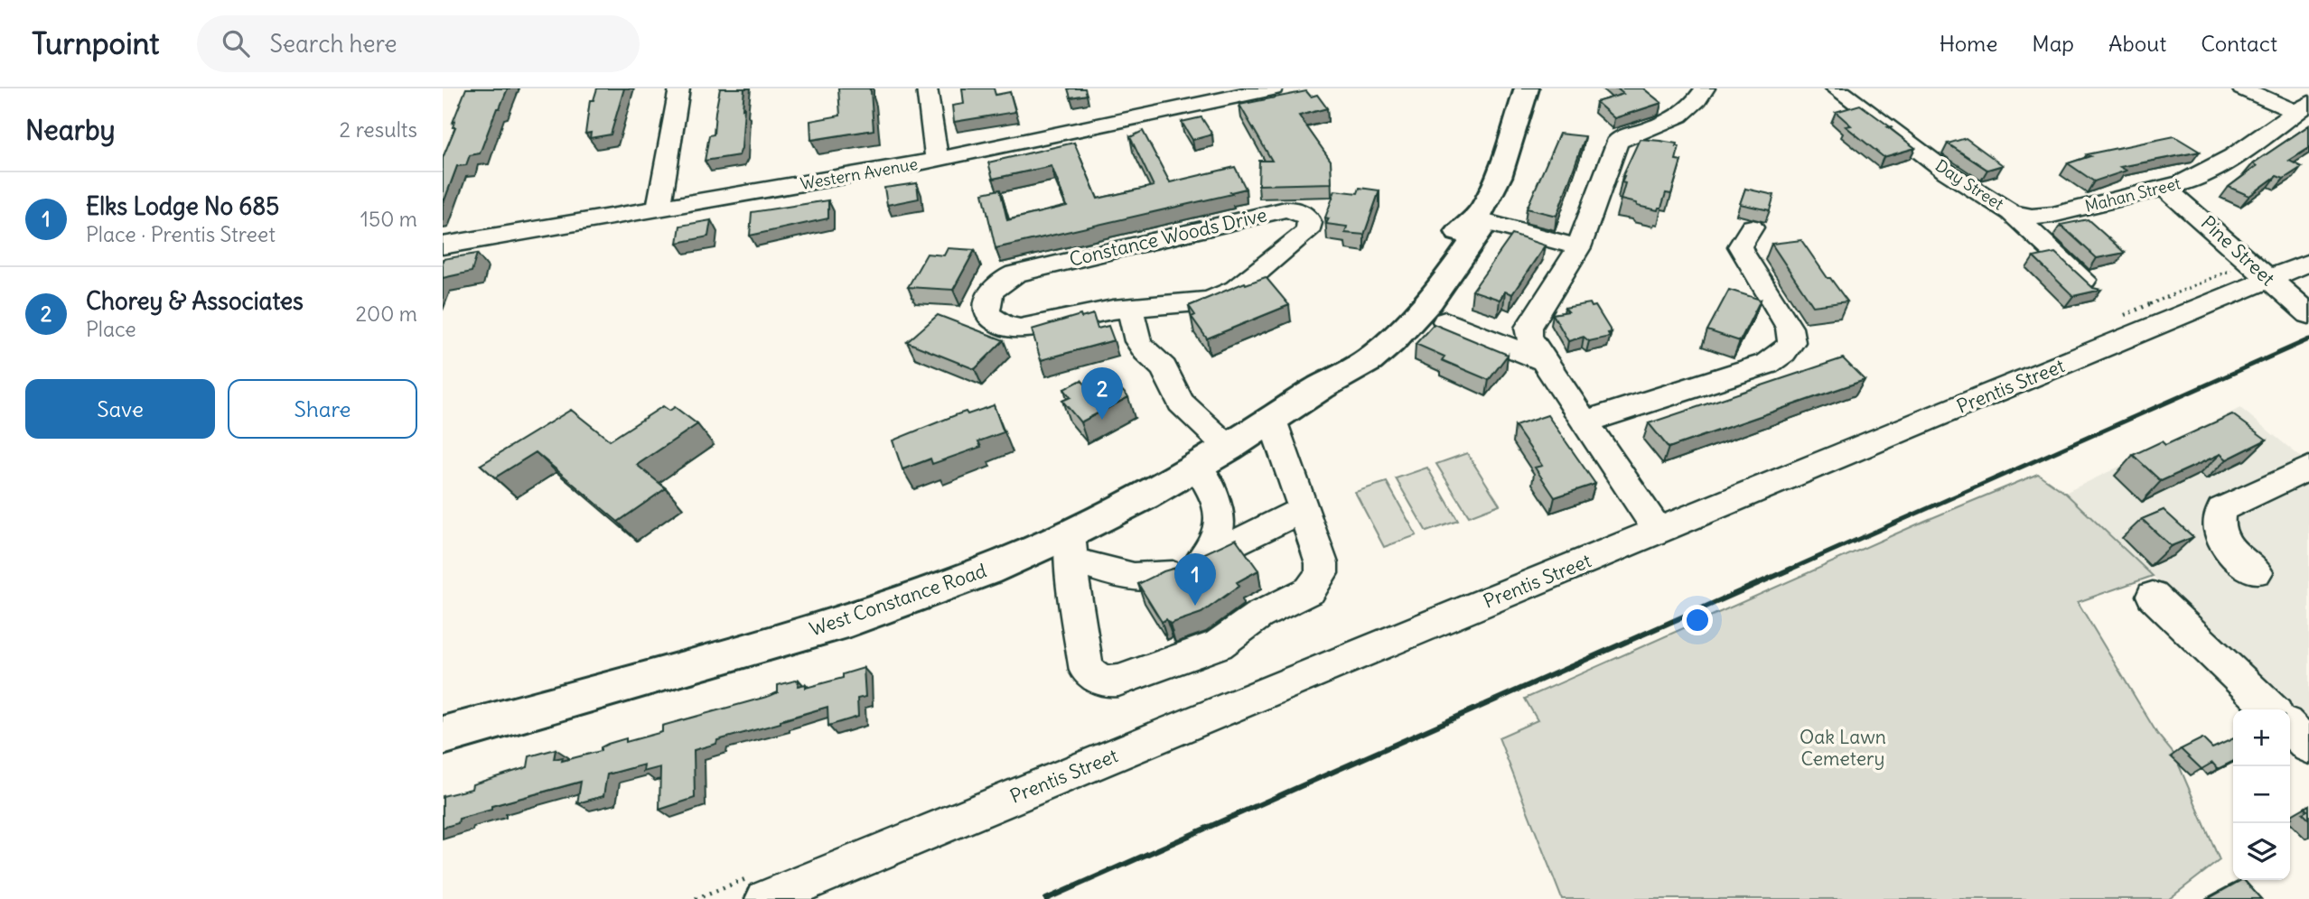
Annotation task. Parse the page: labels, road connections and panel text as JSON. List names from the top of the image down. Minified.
{"streets":{"main road":["West Constance Road"],"street":["Western Avenue","Day Street","Mahan Street","Constance Woods Drive","Pine Street","Prentis Street"]},"crossings":[["Day Street","Mahan Street"],["Mahan Street","Pine Street"],["Pine Street","Prentis Street"]],"parks":["Oak Lawn Cemetery"],"page":{"header":"Turnpoint","search":"Search here","nav":["Home","Map","About","Contact"],"heading":["Nearby","2 results"],"list":[{"mark":"1","name":"Elks Lodge No 685","note":"Place · Prentis Street","value":"150 m"},{"mark":"2","name":"Chorey & Associates","note":"Place","value":"200 m"}],"buttons":["Save","Share"],"pins":["2","1"],"map_buttons":["+","−"]}}
